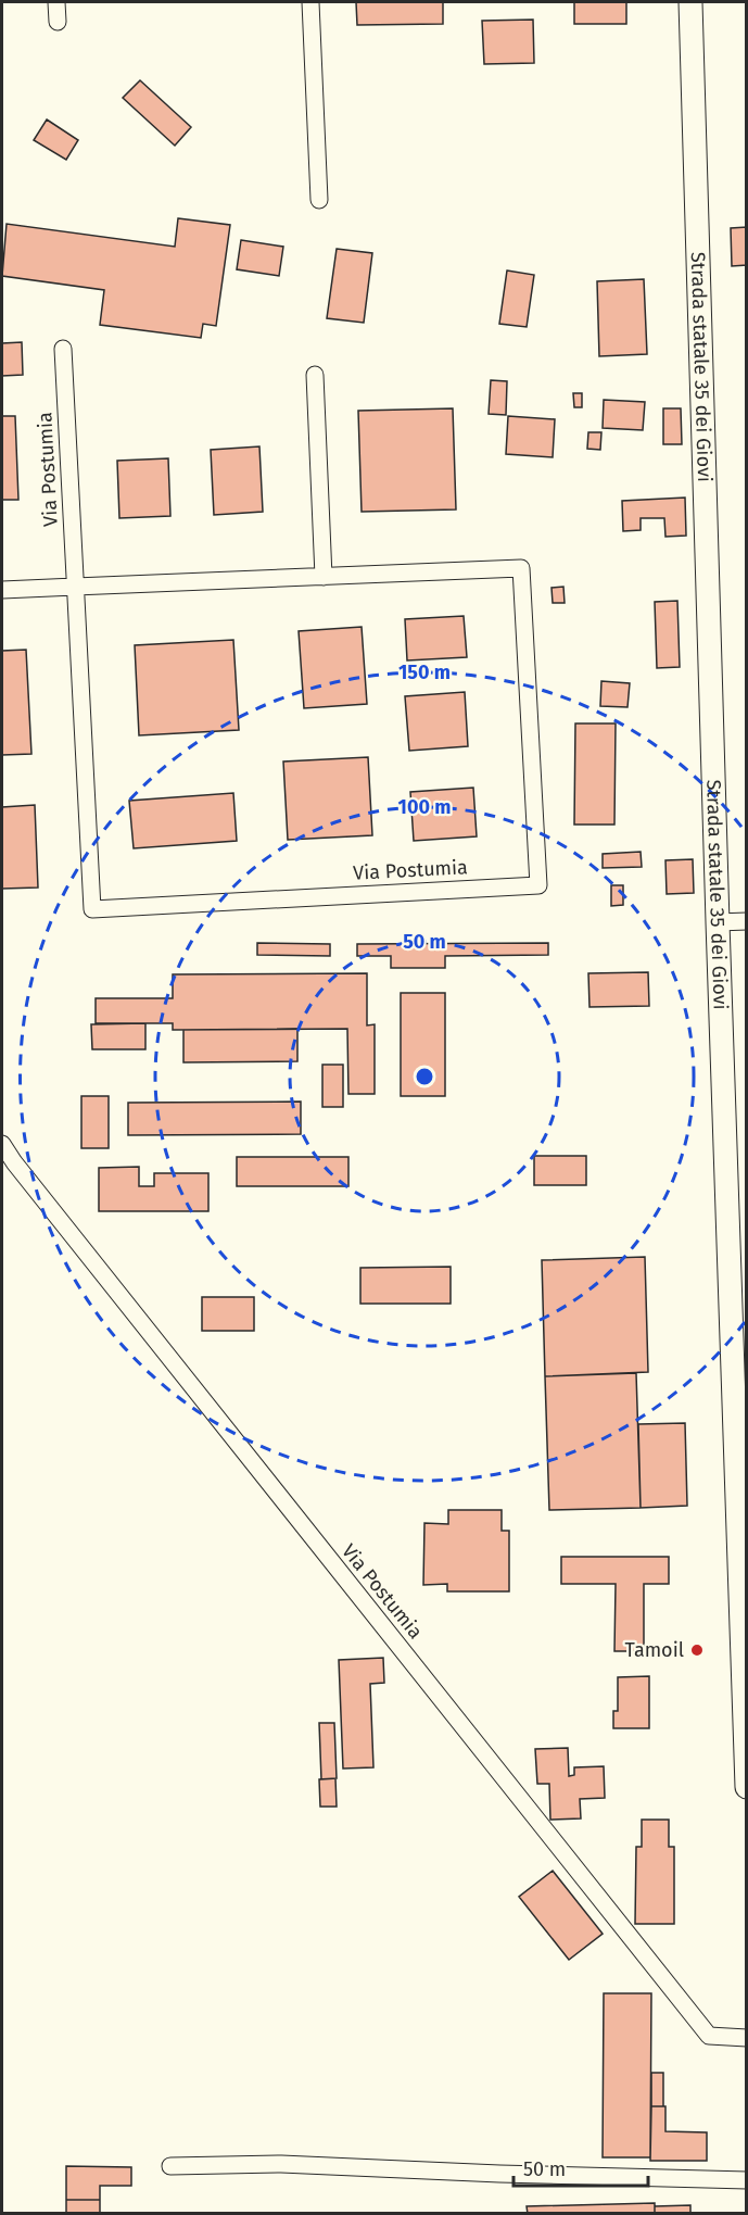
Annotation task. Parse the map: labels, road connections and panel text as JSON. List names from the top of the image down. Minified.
{"streets":{"main road":["Strada statale 35 dei Giovi"],"street":["Via Postumia"]},"places":["Tamoil"],"scale_bar":"50 m","rings":["150 m","100 m","50 m"]}
